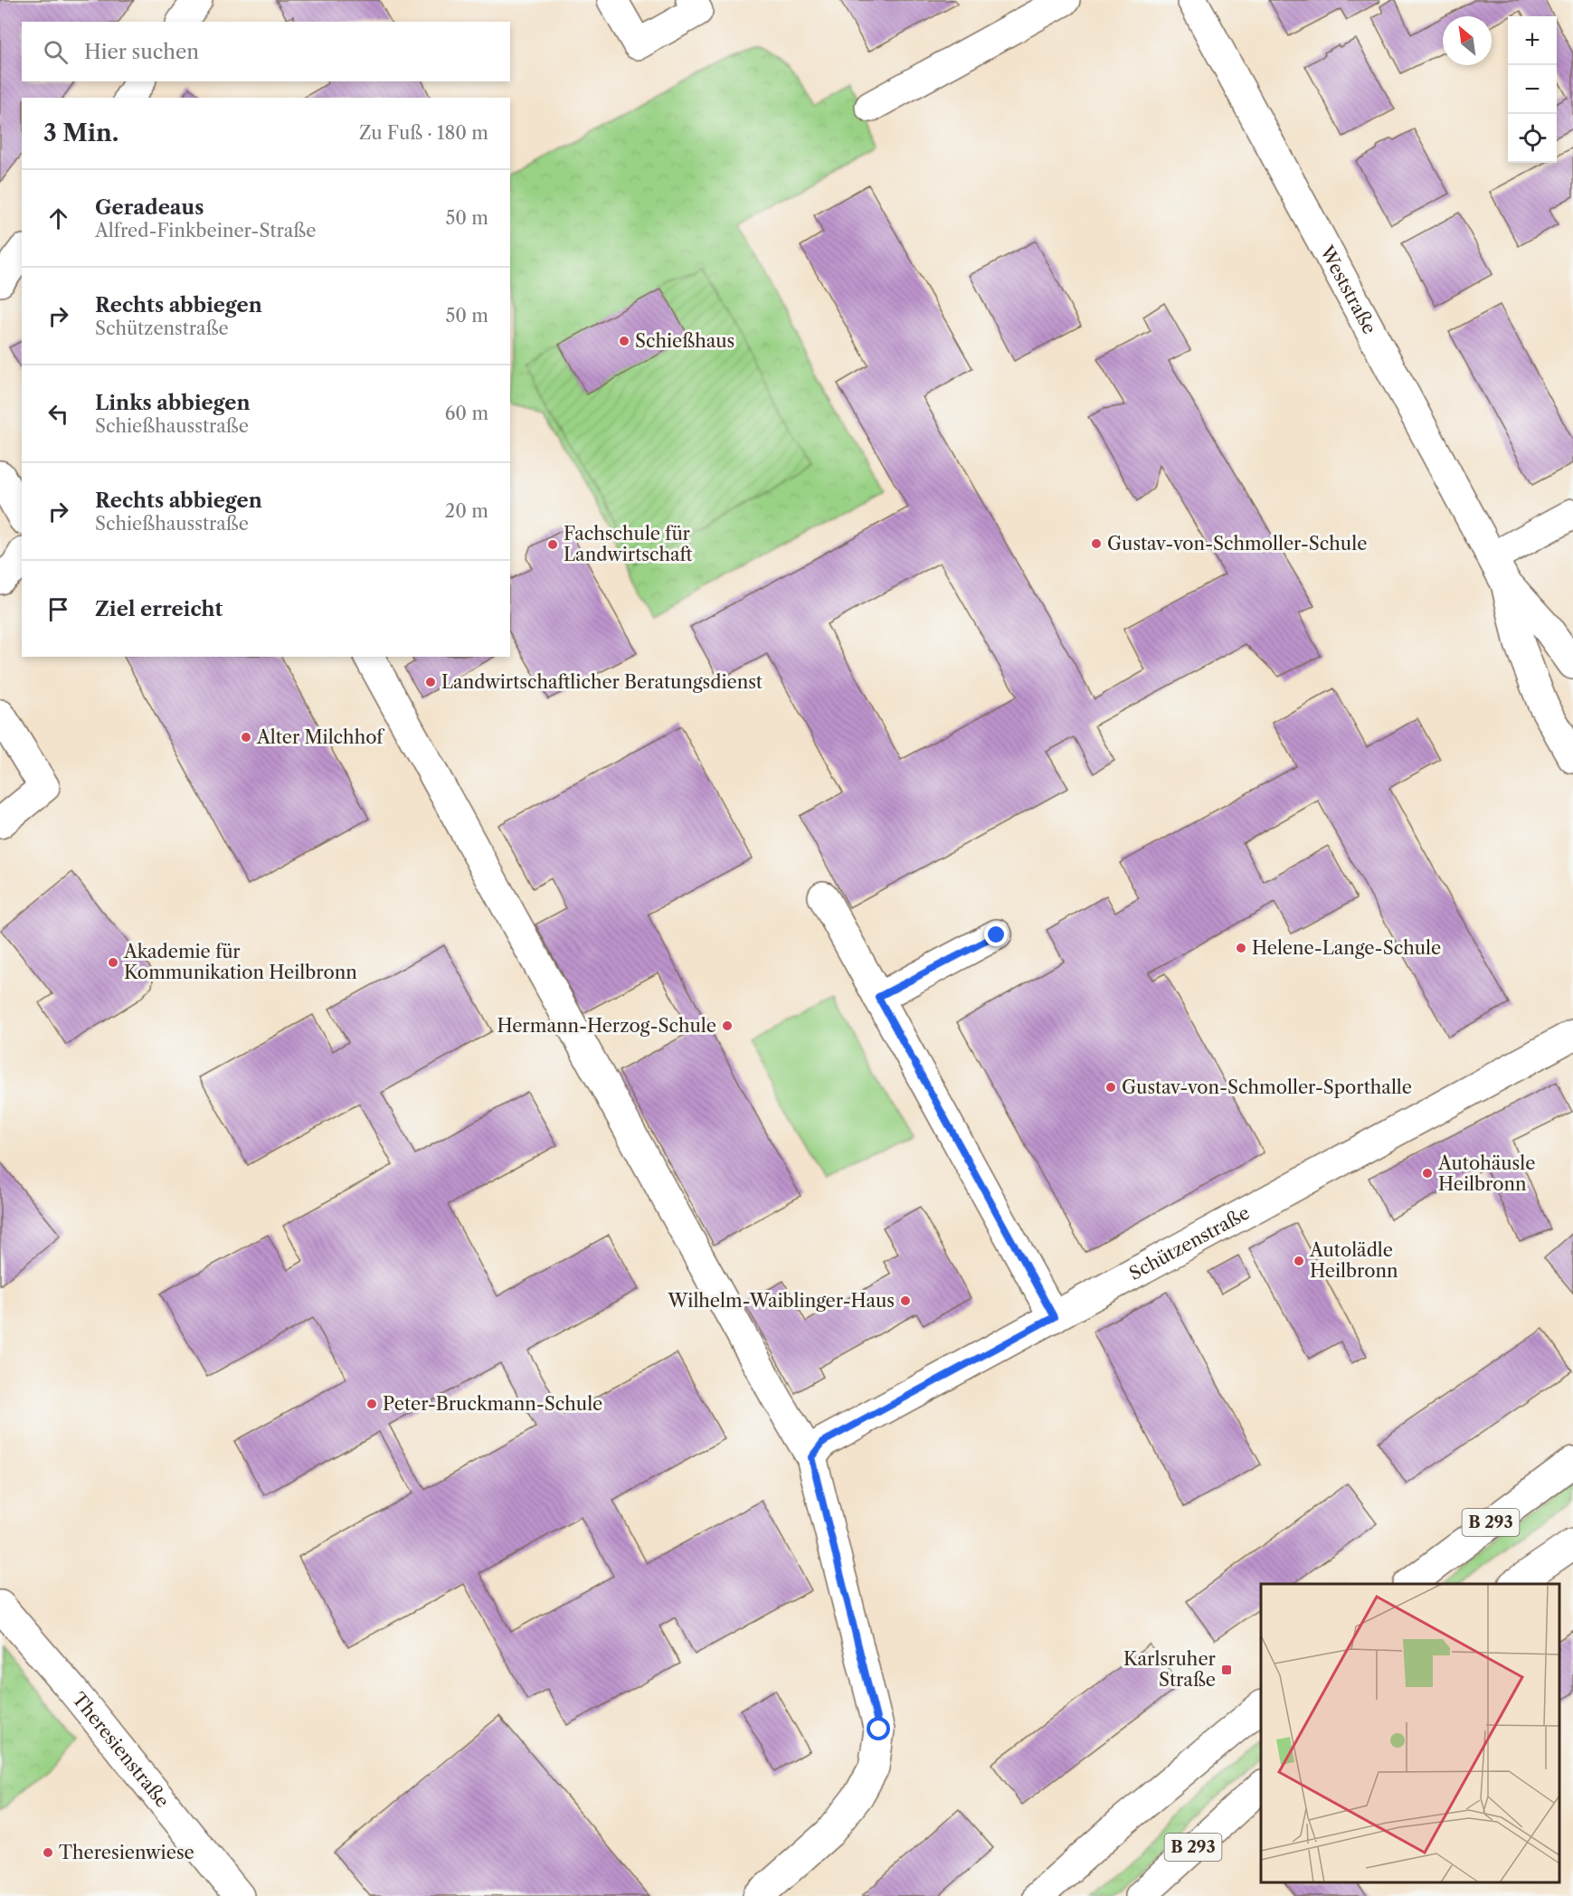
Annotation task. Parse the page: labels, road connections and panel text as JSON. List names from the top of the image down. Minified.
{"streets":{"street":["Weststraße","Schützenstraße","B 293","Theresienstraße"]},"places":{"other":["Schießhaus","Gustav-von-Schmoller-Schule","Fachschule für Landwirtschaft","Landwirtschaftlicher Beratungsdienst","Alter Milchhof","Helene-Lange-Schule","Akademie für Kommunikation Heilbronn","Hermann-Herzog-Schule","Gustav-von-Schmoller-Sporthalle","Autohäusle Heilbronn","Autolädle Heilbronn","Wilhelm-Waiblinger-Haus","Peter-Bruckmann-Schule","Theresienwiese"],"transit":["Karlsruher Straße"]},"north":"top left","page":{"map_buttons":["+","−"],"search":"Hier suchen","heading":["3 Min.","Zu Fuß · 180 m"],"list":[["Geradeaus","Alfred-Finkbeiner-Straße","50 m"],["Rechts abbiegen","Schützenstraße","50 m"],["Links abbiegen","Schießhausstraße","60 m"],["Rechts abbiegen","Schießhausstraße","20 m"],"Ziel erreicht"]}}
